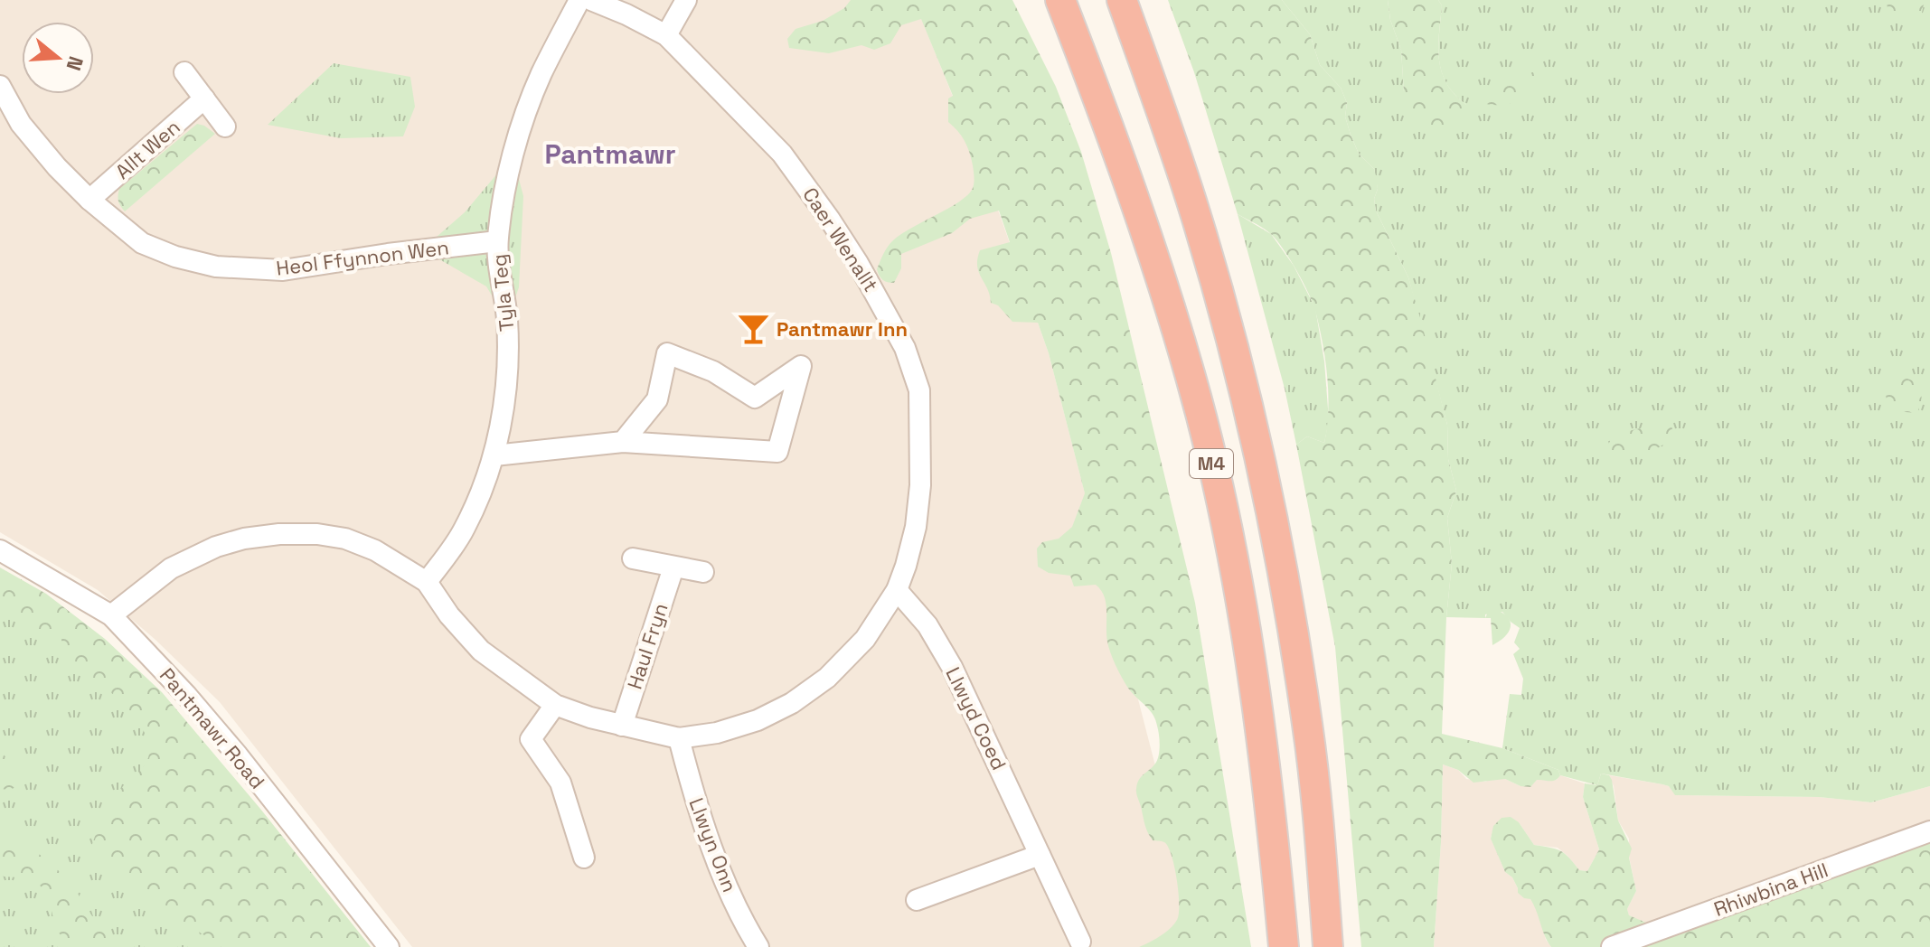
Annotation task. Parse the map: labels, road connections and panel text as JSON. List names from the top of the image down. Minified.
{"streets":{"highway":["M4"],"street":["Allt Wen","Caer Wenallt","Heol Ffynnon Wen","Tyla Teg","Haul Fryn","Llwyd Coed","Pantmawr Road","Llwyn Onn","Rhiwbina Hill"]},"crossings":[["Allt Wen","Heol Ffynnon Wen"],["Caer Wenallt","Tyla Teg"],["Caer Wenallt","Haul Fryn"],["Caer Wenallt","Llwyd Coed"],["Caer Wenallt","Pantmawr Road"],["Caer Wenallt","Llwyn Onn"],["Heol Ffynnon Wen","Tyla Teg"]],"districts":["Pantmawr"],"places":{"bar":["Pantmawr Inn"]},"north":"right"}
